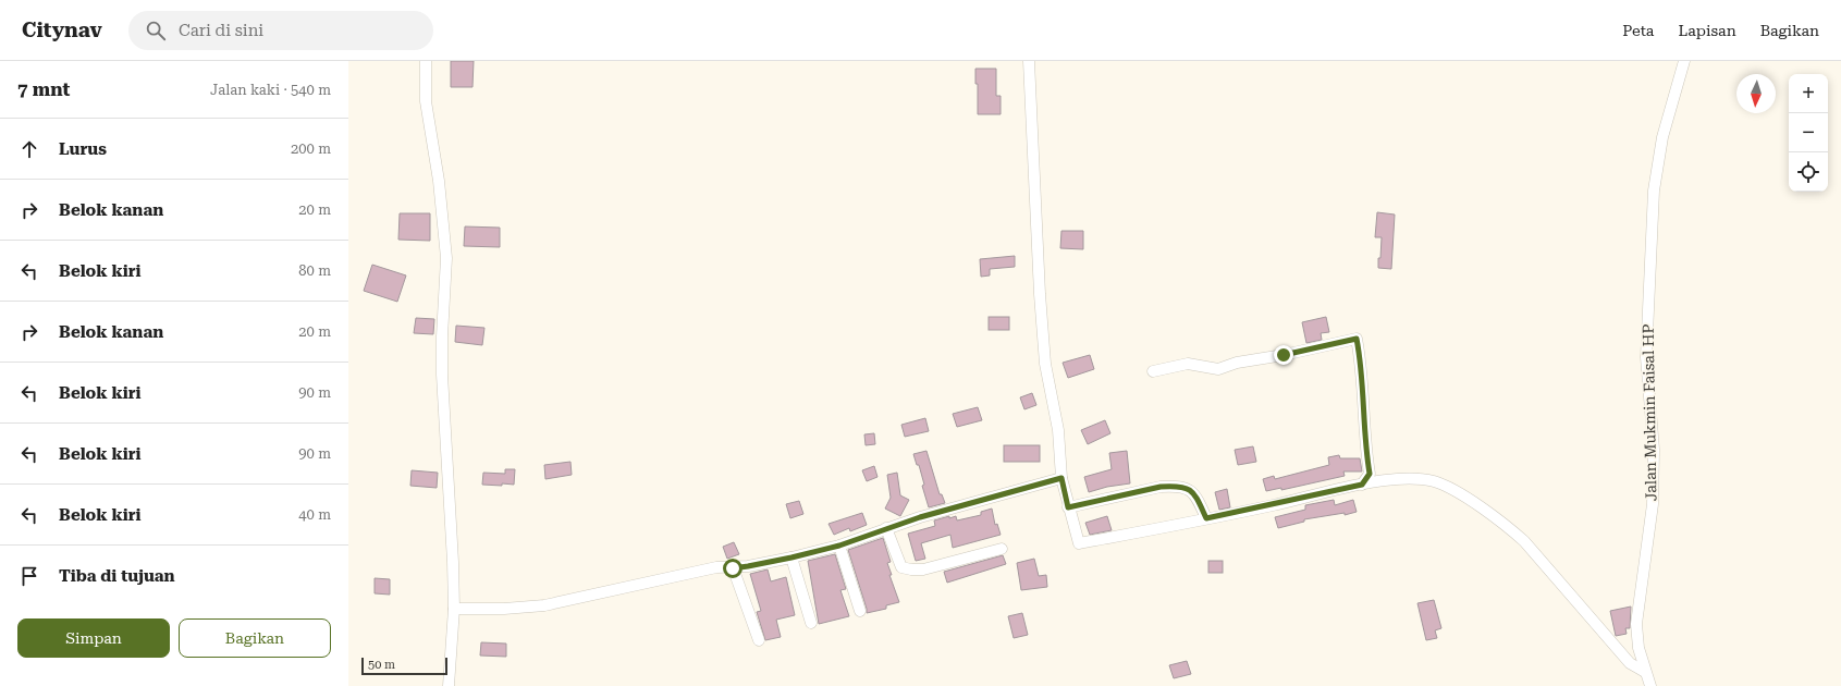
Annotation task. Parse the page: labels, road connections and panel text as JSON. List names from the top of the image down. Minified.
{"streets":{"street":["Jalan Mukmin Faisal HP"]},"scale_bar":"50 m","north":"bottom","page":{"header":"Citynav","search":"Cari di sini","nav":["Peta","Lapisan","Bagikan"],"heading":["7 mnt","Jalan kaki · 540 m"],"map_buttons":["+","−"],"list":[["Lurus","200 m"],["Belok kanan","20 m"],["Belok kiri","80 m"],["Belok kanan","20 m"],["Belok kiri","90 m"],["Belok kiri","90 m"],["Belok kiri","40 m"],"Tiba di tujuan"],"buttons":["Simpan","Bagikan"],"scale":"50 m"}}
